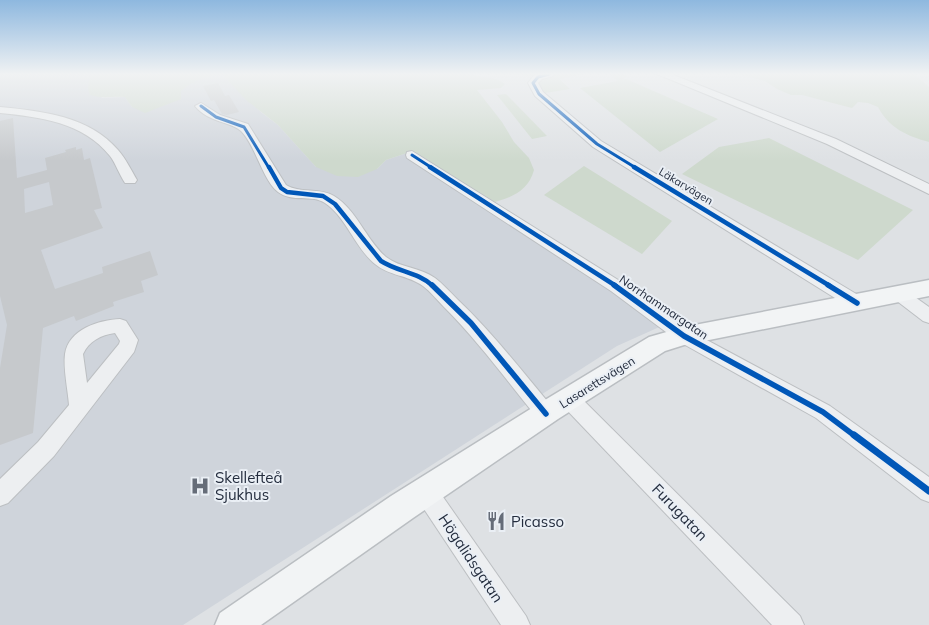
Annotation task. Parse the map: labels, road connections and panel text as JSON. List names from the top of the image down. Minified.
{"streets":{"main road":["Lasarettsvägen"],"street":["Läkarvägen","Norrhammargatan","Furugatan","Högalidsgatan"]},"crossings":[["Läkarvägen","Lasarettsvägen"],["Norrhammargatan","Lasarettsvägen"],["Lasarettsvägen","Furugatan"],["Lasarettsvägen","Högalidsgatan"]],"places":{"hospital":["Skellefteå Sjukhus"],"restaurant":["Picasso"]}}
